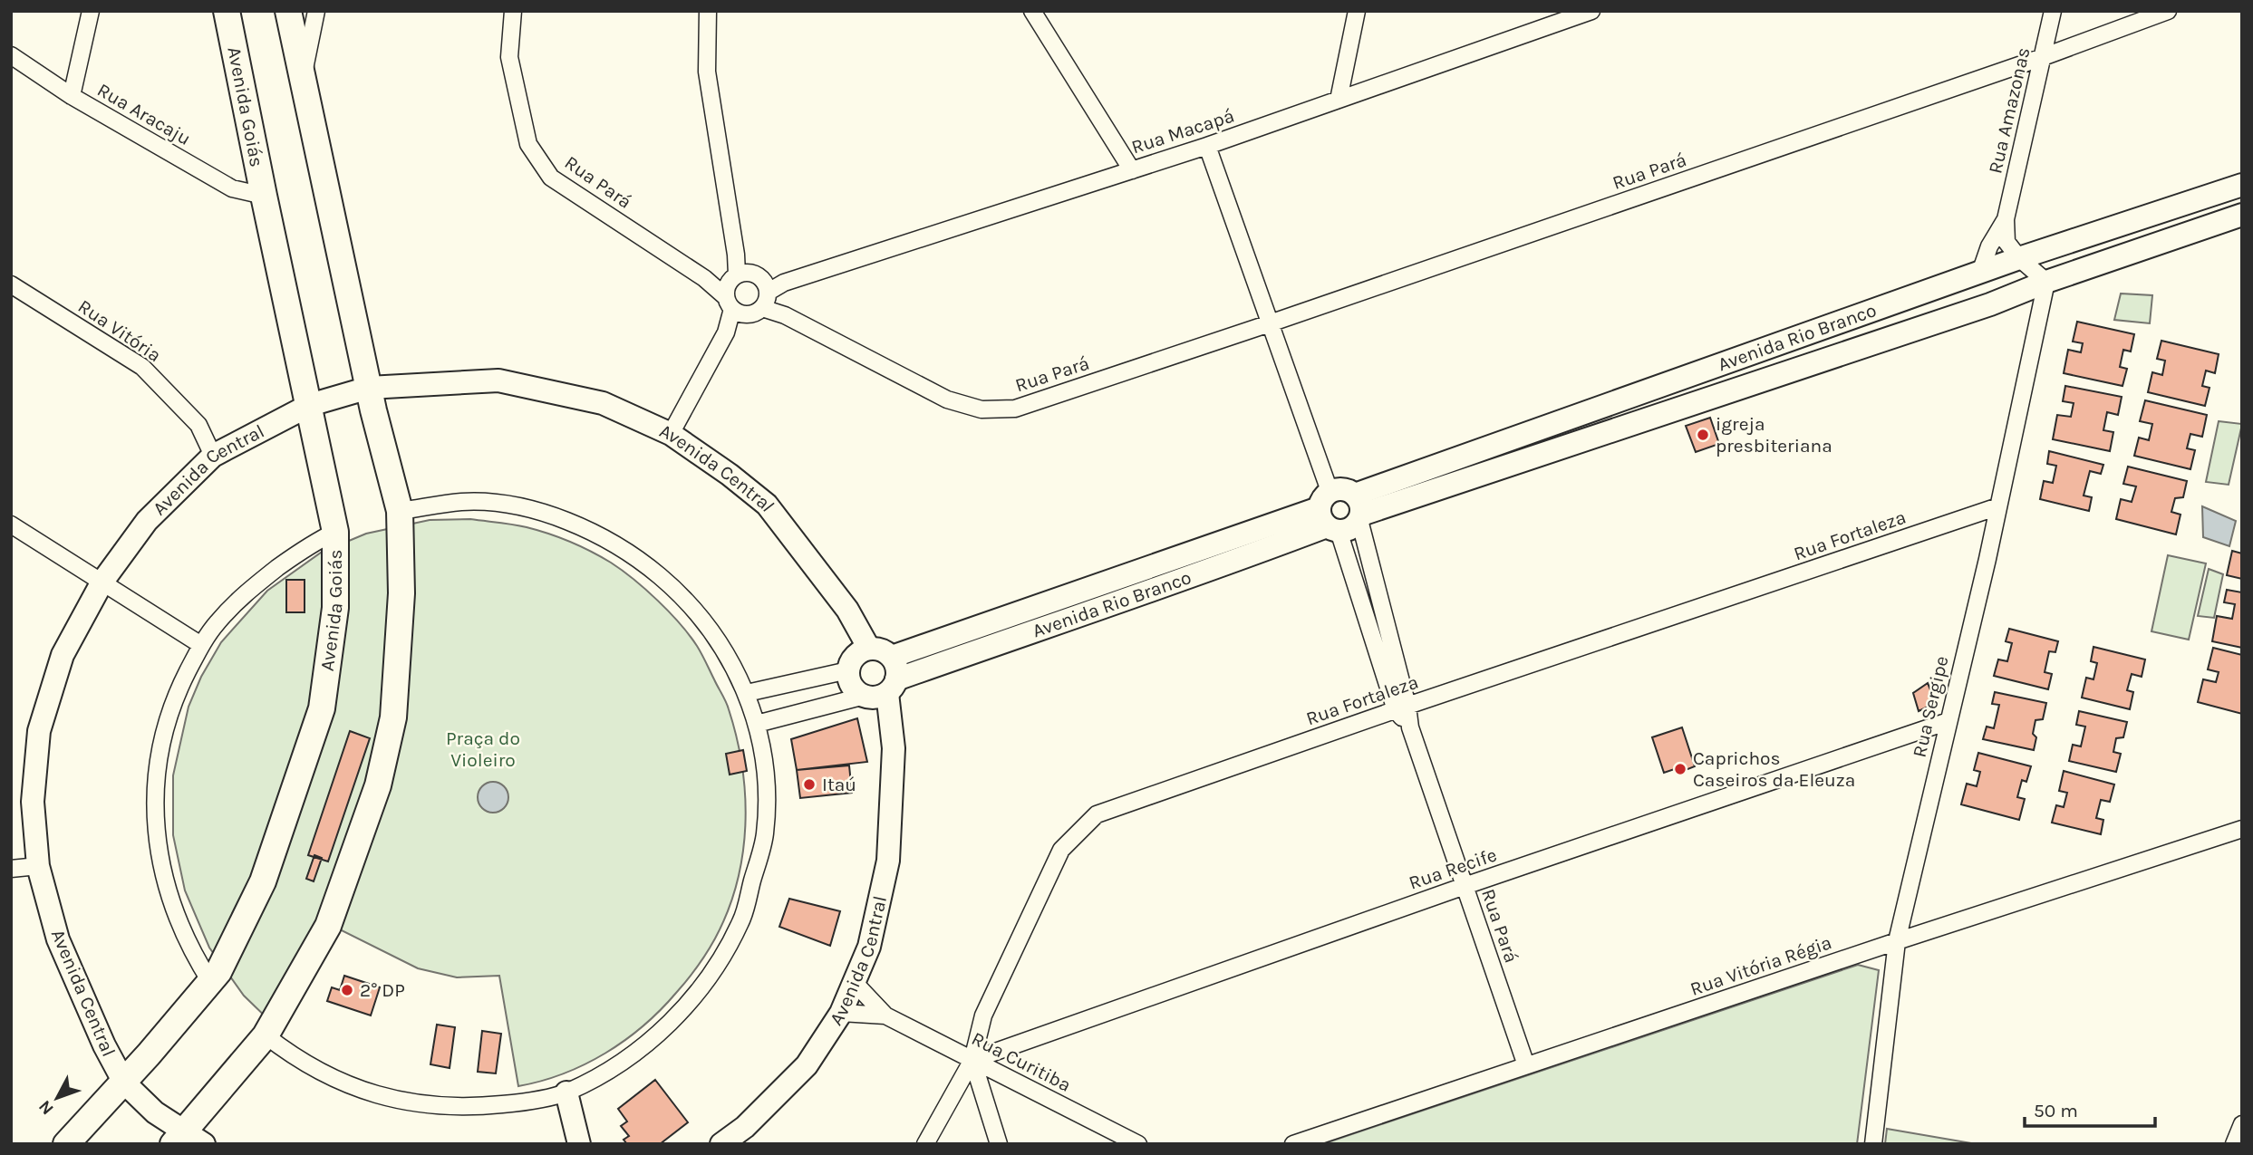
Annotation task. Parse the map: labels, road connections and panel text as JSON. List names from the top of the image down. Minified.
{"streets":{"main road":["Avenida Goiás"],"street":["Rua Amazonas","Rua Aracaju","Rua Macapá","Rua Pará","Rua Vitória","Avenida Rio Branco","Avenida Central","Rua Fortaleza","Rua Sergipe","Rua Recife","Rua Vitória Régia","Rua Curitiba"]},"crossings":[["Avenida Goiás","Rua Aracaju"],["Avenida Goiás","Avenida Central"],["Rua Amazonas","Rua Pará"],["Rua Amazonas","Avenida Rio Branco"],["Rua Macapá","Rua Pará"],["Rua Pará","Avenida Rio Branco"],["Rua Pará","Rua Fortaleza"],["Rua Pará","Rua Recife"],["Rua Pará","Rua Vitória Régia"],["Rua Vitória","Avenida Central"],["Avenida Rio Branco","Avenida Central"],["Avenida Rio Branco","Rua Sergipe"],["Avenida Central","Rua Curitiba"],["Rua Fortaleza","Rua Sergipe"],["Rua Fortaleza","Rua Recife"],["Rua Fortaleza","Rua Curitiba"],["Rua Sergipe","Rua Recife"],["Rua Sergipe","Rua Vitória Régia"],["Rua Recife","Rua Curitiba"]],"parks":["Praça do Violeiro"],"places":["igreja presbiteriana","Caprichos Caseiros da Eleuza","Itaú","2° DP"],"scale_bar":"50 m","north":"bottom left"}
